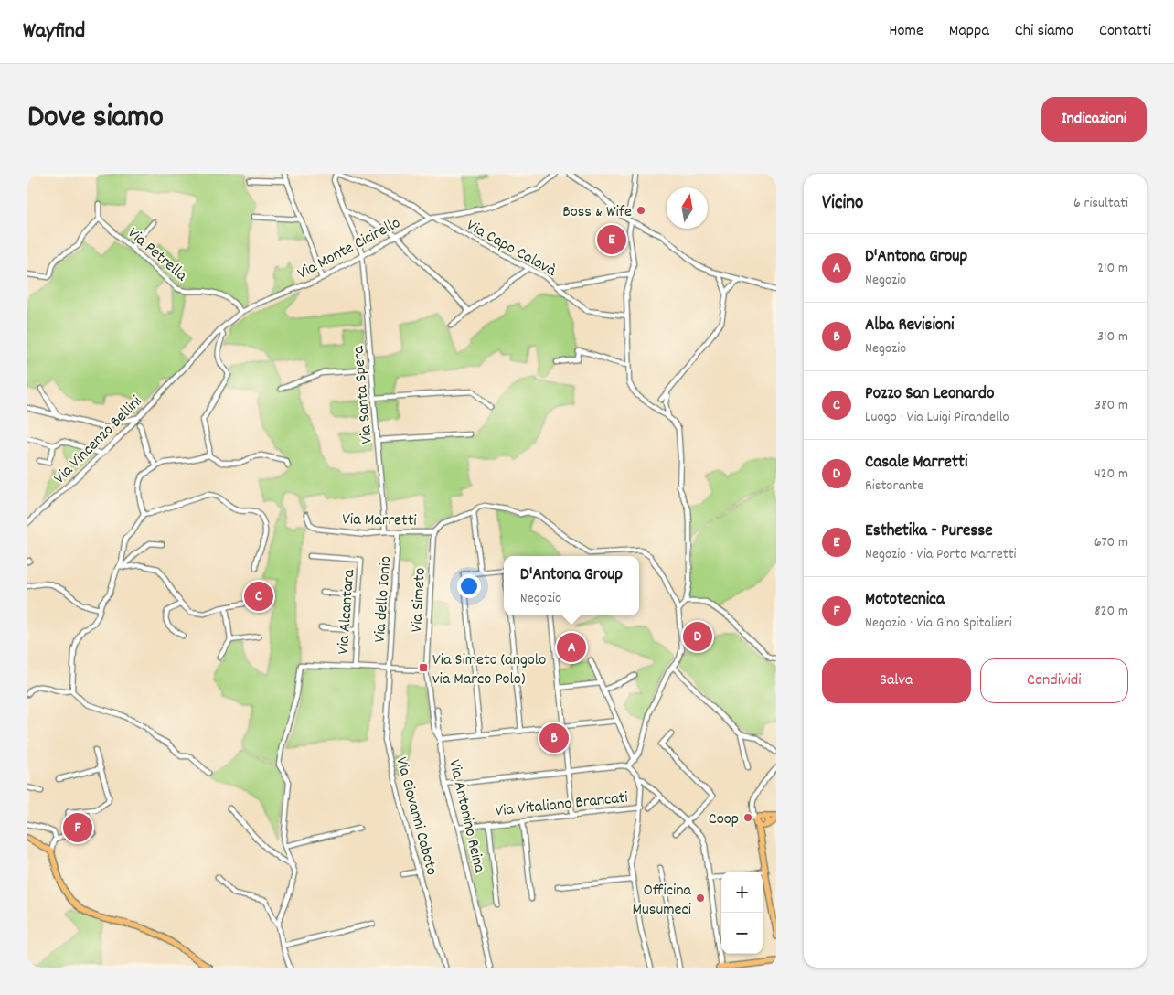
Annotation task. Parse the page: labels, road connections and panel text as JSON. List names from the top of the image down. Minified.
{"streets":{"street":["Via Monte Cicirello","Via Capo Calavà","Via Petrella","Via Santa Spera","Via Vincenzo Bellini","Via Marretti","Via dello Ionio","Via Simeto","Via Alcantara","Via Vitaliano Brancati","Via Giovanni Caboto","Via Antonino Reina"]},"crossings":[["Via Monte Cicirello","Via Capo Calavà"],["Via Monte Cicirello","Via Petrella"],["Via Monte Cicirello","Via Santa Spera"],["Via Monte Cicirello","Via Vincenzo Bellini"],["Via Capo Calavà","Via Santa Spera"],["Via Santa Spera","Via Marretti"],["Via Marretti","Via dello Ionio"],["Via Marretti","Via Simeto"],["Via dello Ionio","Via Giovanni Caboto"],["Via Simeto","Via Antonino Reina"],["Via Vitaliano Brancati","Via Antonino Reina"]],"places":{"other":["Boss & Wife","Coop","Officina Musumeci"],"transit":["Via Simeto (angolo via Marco Polo)"]},"north":"top","page":{"header":"Wayfind","nav":["Home","Mappa","Chi siamo","Contatti"],"title":"Dove siamo","buttons":["Indicazioni",["Salva","Condividi"]],"heading":["Vicino","6 risultati"],"pins":["E","C","D","A","B","F"],"list":[{"mark":"A","name":"D'Antona Group","note":"Negozio","value":"210 m"},{"mark":"B","name":"Alba Revisioni","note":"Negozio","value":"310 m"},{"mark":"C","name":"Pozzo San Leonardo","note":"Luogo · Via Luigi Pirandello","value":"380 m"},{"mark":"D","name":"Casale Marretti","note":"Ristorante","value":"420 m"},{"mark":"E","name":"Esthetika - Puresse","note":"Negozio · Via Porto Marretti","value":"670 m"},{"mark":"F","name":"Mototecnica","note":"Negozio · Via Gino Spitalieri","value":"820 m"}],"popup":["D'Antona Group","Negozio"],"map_buttons":["+","−"]}}
